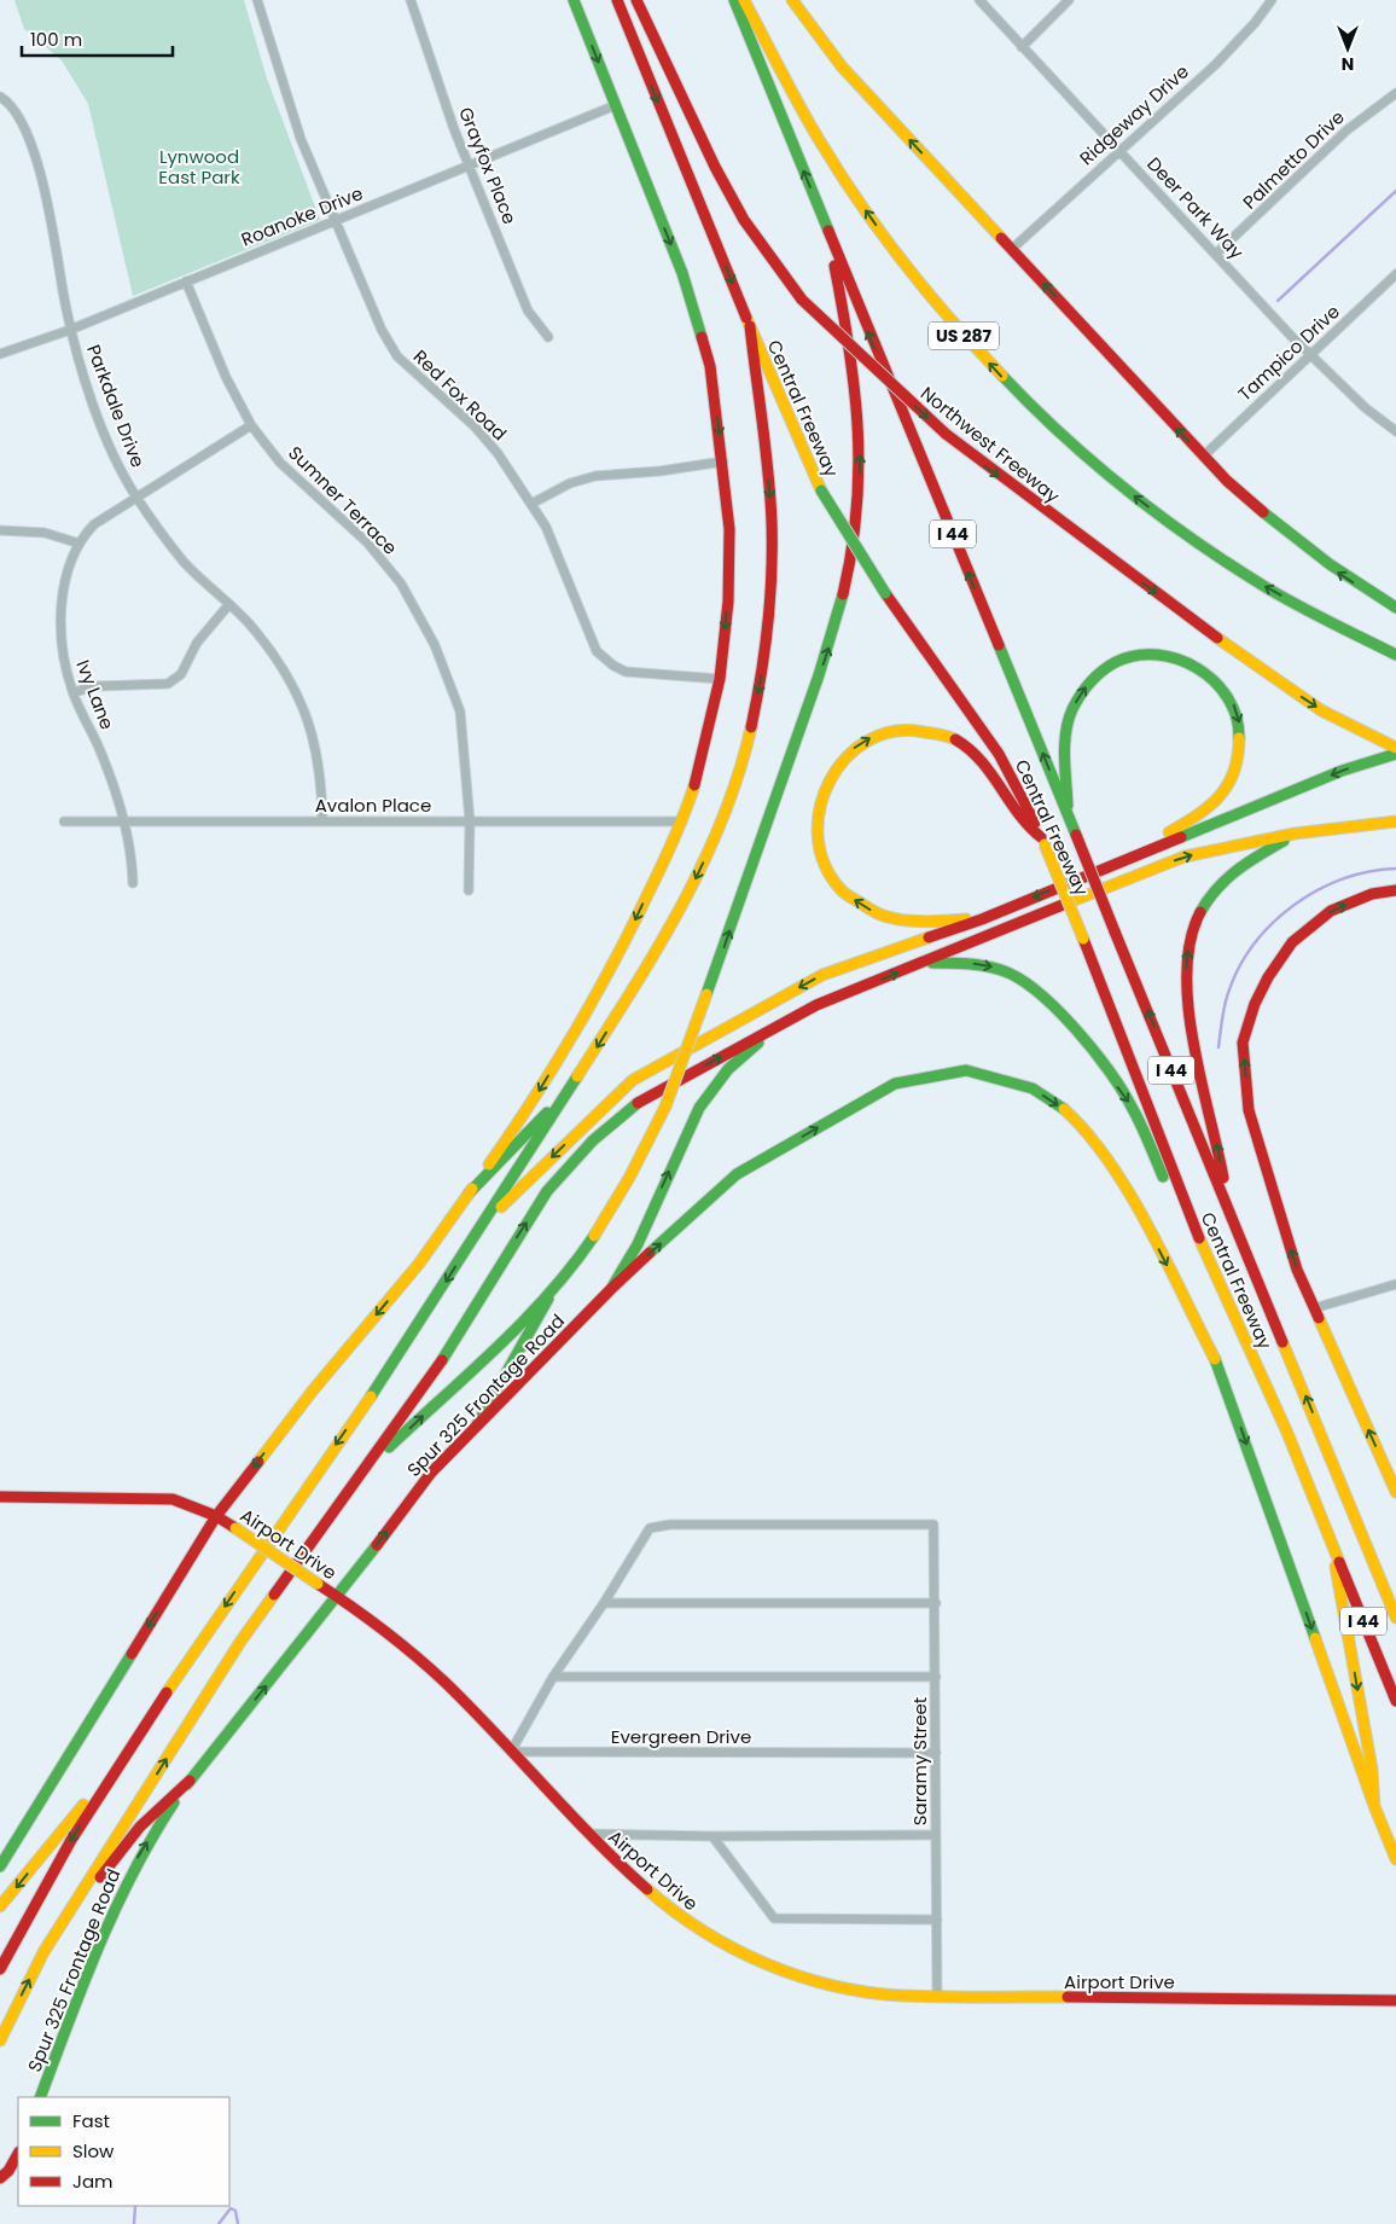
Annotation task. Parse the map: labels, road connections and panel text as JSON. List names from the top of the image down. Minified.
{"streets":{"main road":["US 287","Central Freeway","Northwest Freeway","I 44","Spur 325 Frontage Road","Airport Drive"],"street":["Ridgeway Drive","Palmetto Drive","Grayfox Place","Deer Park Way","Roanoke Drive","Tampico Drive","Red Fox Road","Parkdale Drive","Sumner Terrace","Ivy Lane","Avalon Place","Evergreen Drive","Saramy Street"]},"crossings":[["Ridgeway Drive","Deer Park Way"],["Palmetto Drive","Deer Park Way"],["Grayfox Place","Roanoke Drive"],["Deer Park Way","Tampico Drive"],["Roanoke Drive","Red Fox Road"],["Roanoke Drive","Parkdale Drive"],["Roanoke Drive","Sumner Terrace"],["Parkdale Drive","Ivy Lane"],["Parkdale Drive","Avalon Place"],["Sumner Terrace","Ivy Lane"],["Sumner Terrace","Avalon Place"],["Ivy Lane","Avalon Place"],["Spur 325 Frontage Road","Airport Drive"],["Airport Drive","Evergreen Drive"],["Airport Drive","Saramy Street"],["Evergreen Drive","Saramy Street"]],"parks":["Lynwood East Park"],"legend":["Fast","Slow","Jam"],"scale_bar":"100 m","north":"bottom"}
